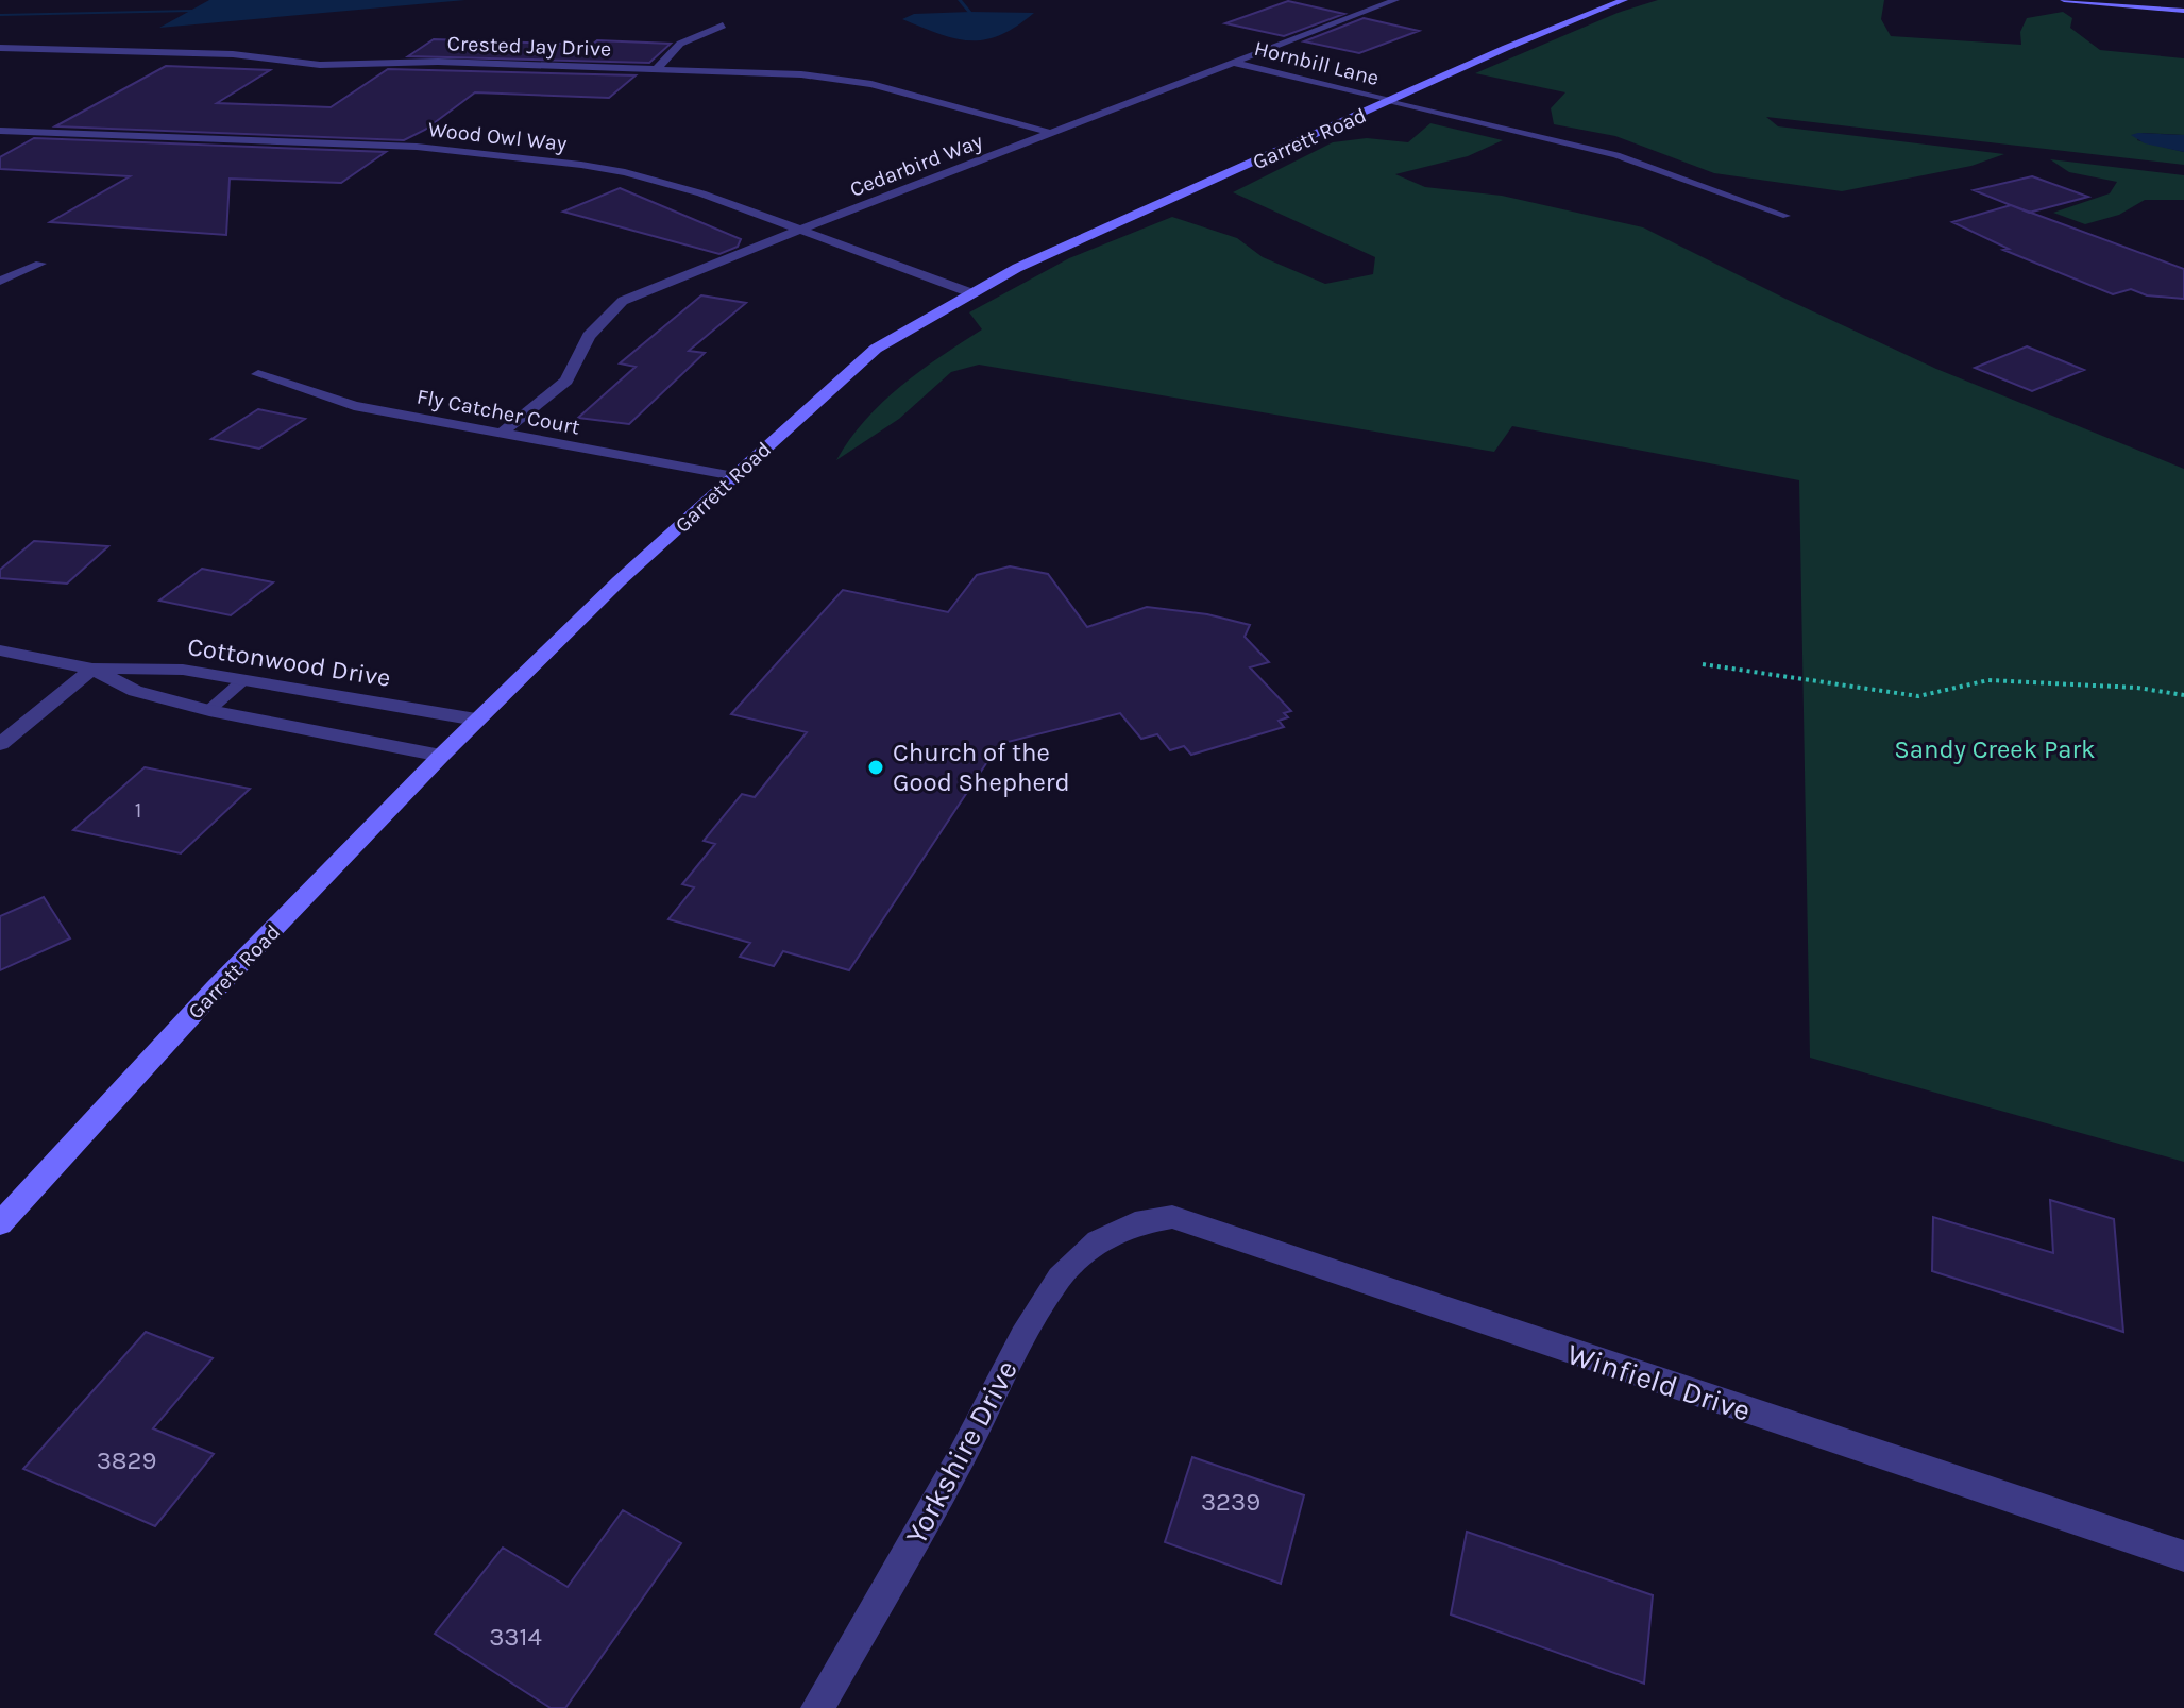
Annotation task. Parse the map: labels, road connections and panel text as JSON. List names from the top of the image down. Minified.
{"streets":{"street":["Crested Jay Drive","Hornbill Lane","Wood Owl Way","Garrett Road","Cedarbird Way","Fly Catcher Court","Cottonwood Drive","Winfield Drive","Yorkshire Drive"]},"crossings":[["Crested Jay Drive","Cedarbird Way"],["Hornbill Lane","Garrett Road"],["Hornbill Lane","Cedarbird Way"],["Wood Owl Way","Garrett Road"],["Wood Owl Way","Cedarbird Way"],["Garrett Road","Fly Catcher Court"],["Garrett Road","Cottonwood Drive"],["Cedarbird Way","Fly Catcher Court"],["Winfield Drive","Yorkshire Drive"]],"parks":["Sandy Creek Park"],"places":["Church of the Good Shepherd"],"house_numbers":["1","3829","3239","3314"]}
